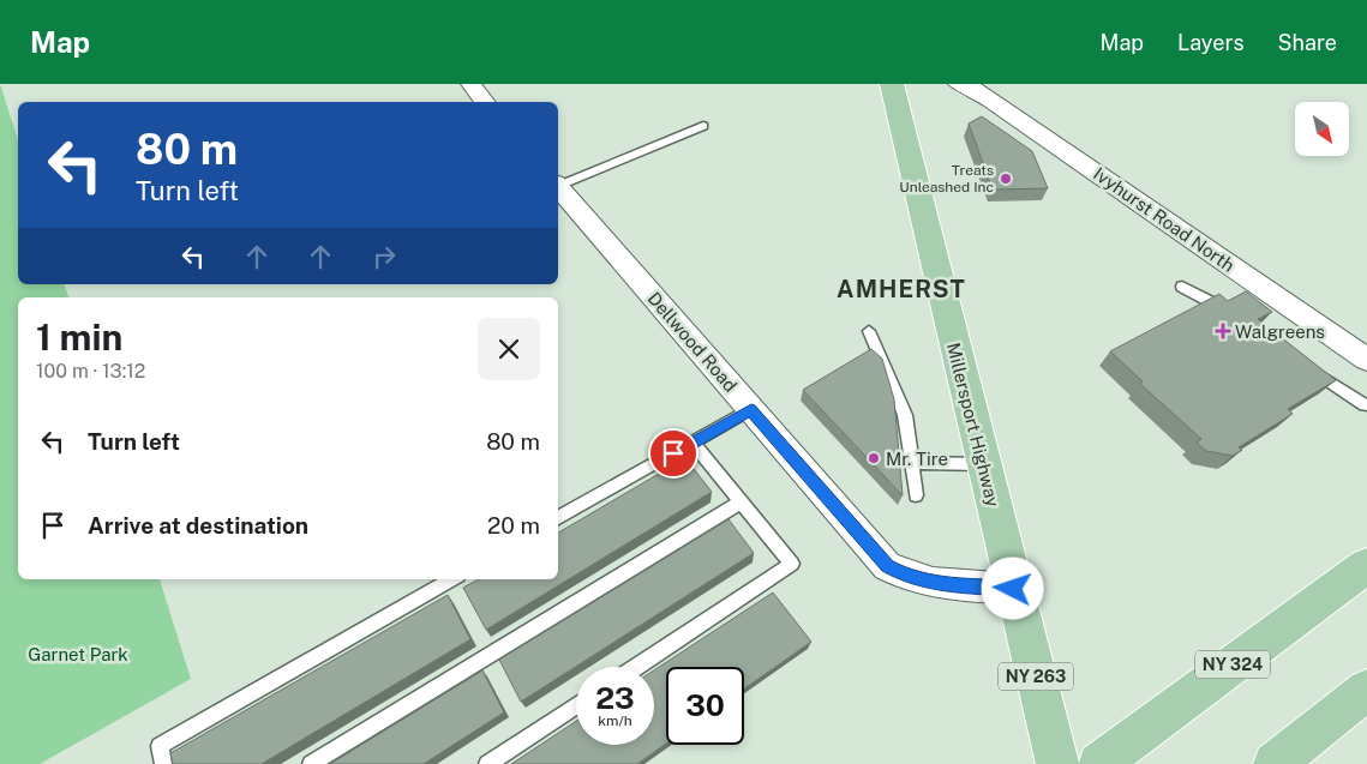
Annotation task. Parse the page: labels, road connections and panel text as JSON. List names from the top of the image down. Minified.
{"streets":{"main road":["Millersport Highway","NY 324","NY 263"],"street":["Ivyhurst Road North","Dellwood Road"]},"crossings":[["Dellwood Road","Millersport Highway"]],"districts":["AMHERST"],"parks":["Garnet Park"],"places":{"other":["Treats Unleashed Inc","Mr. Tire"],"health":["Walgreens"]},"north":"bottom right","page":{"header":"Map","nav":["Map","Layers","Share"],"turn":["80 m","Turn left"],"heading":["1 min","100 m · 13:12"],"list":[{"name":"Turn left","value":"80 m"},{"name":"Arrive at destination","value":"20 m"}],"speed":"23 km/h","limit":"30"}}
